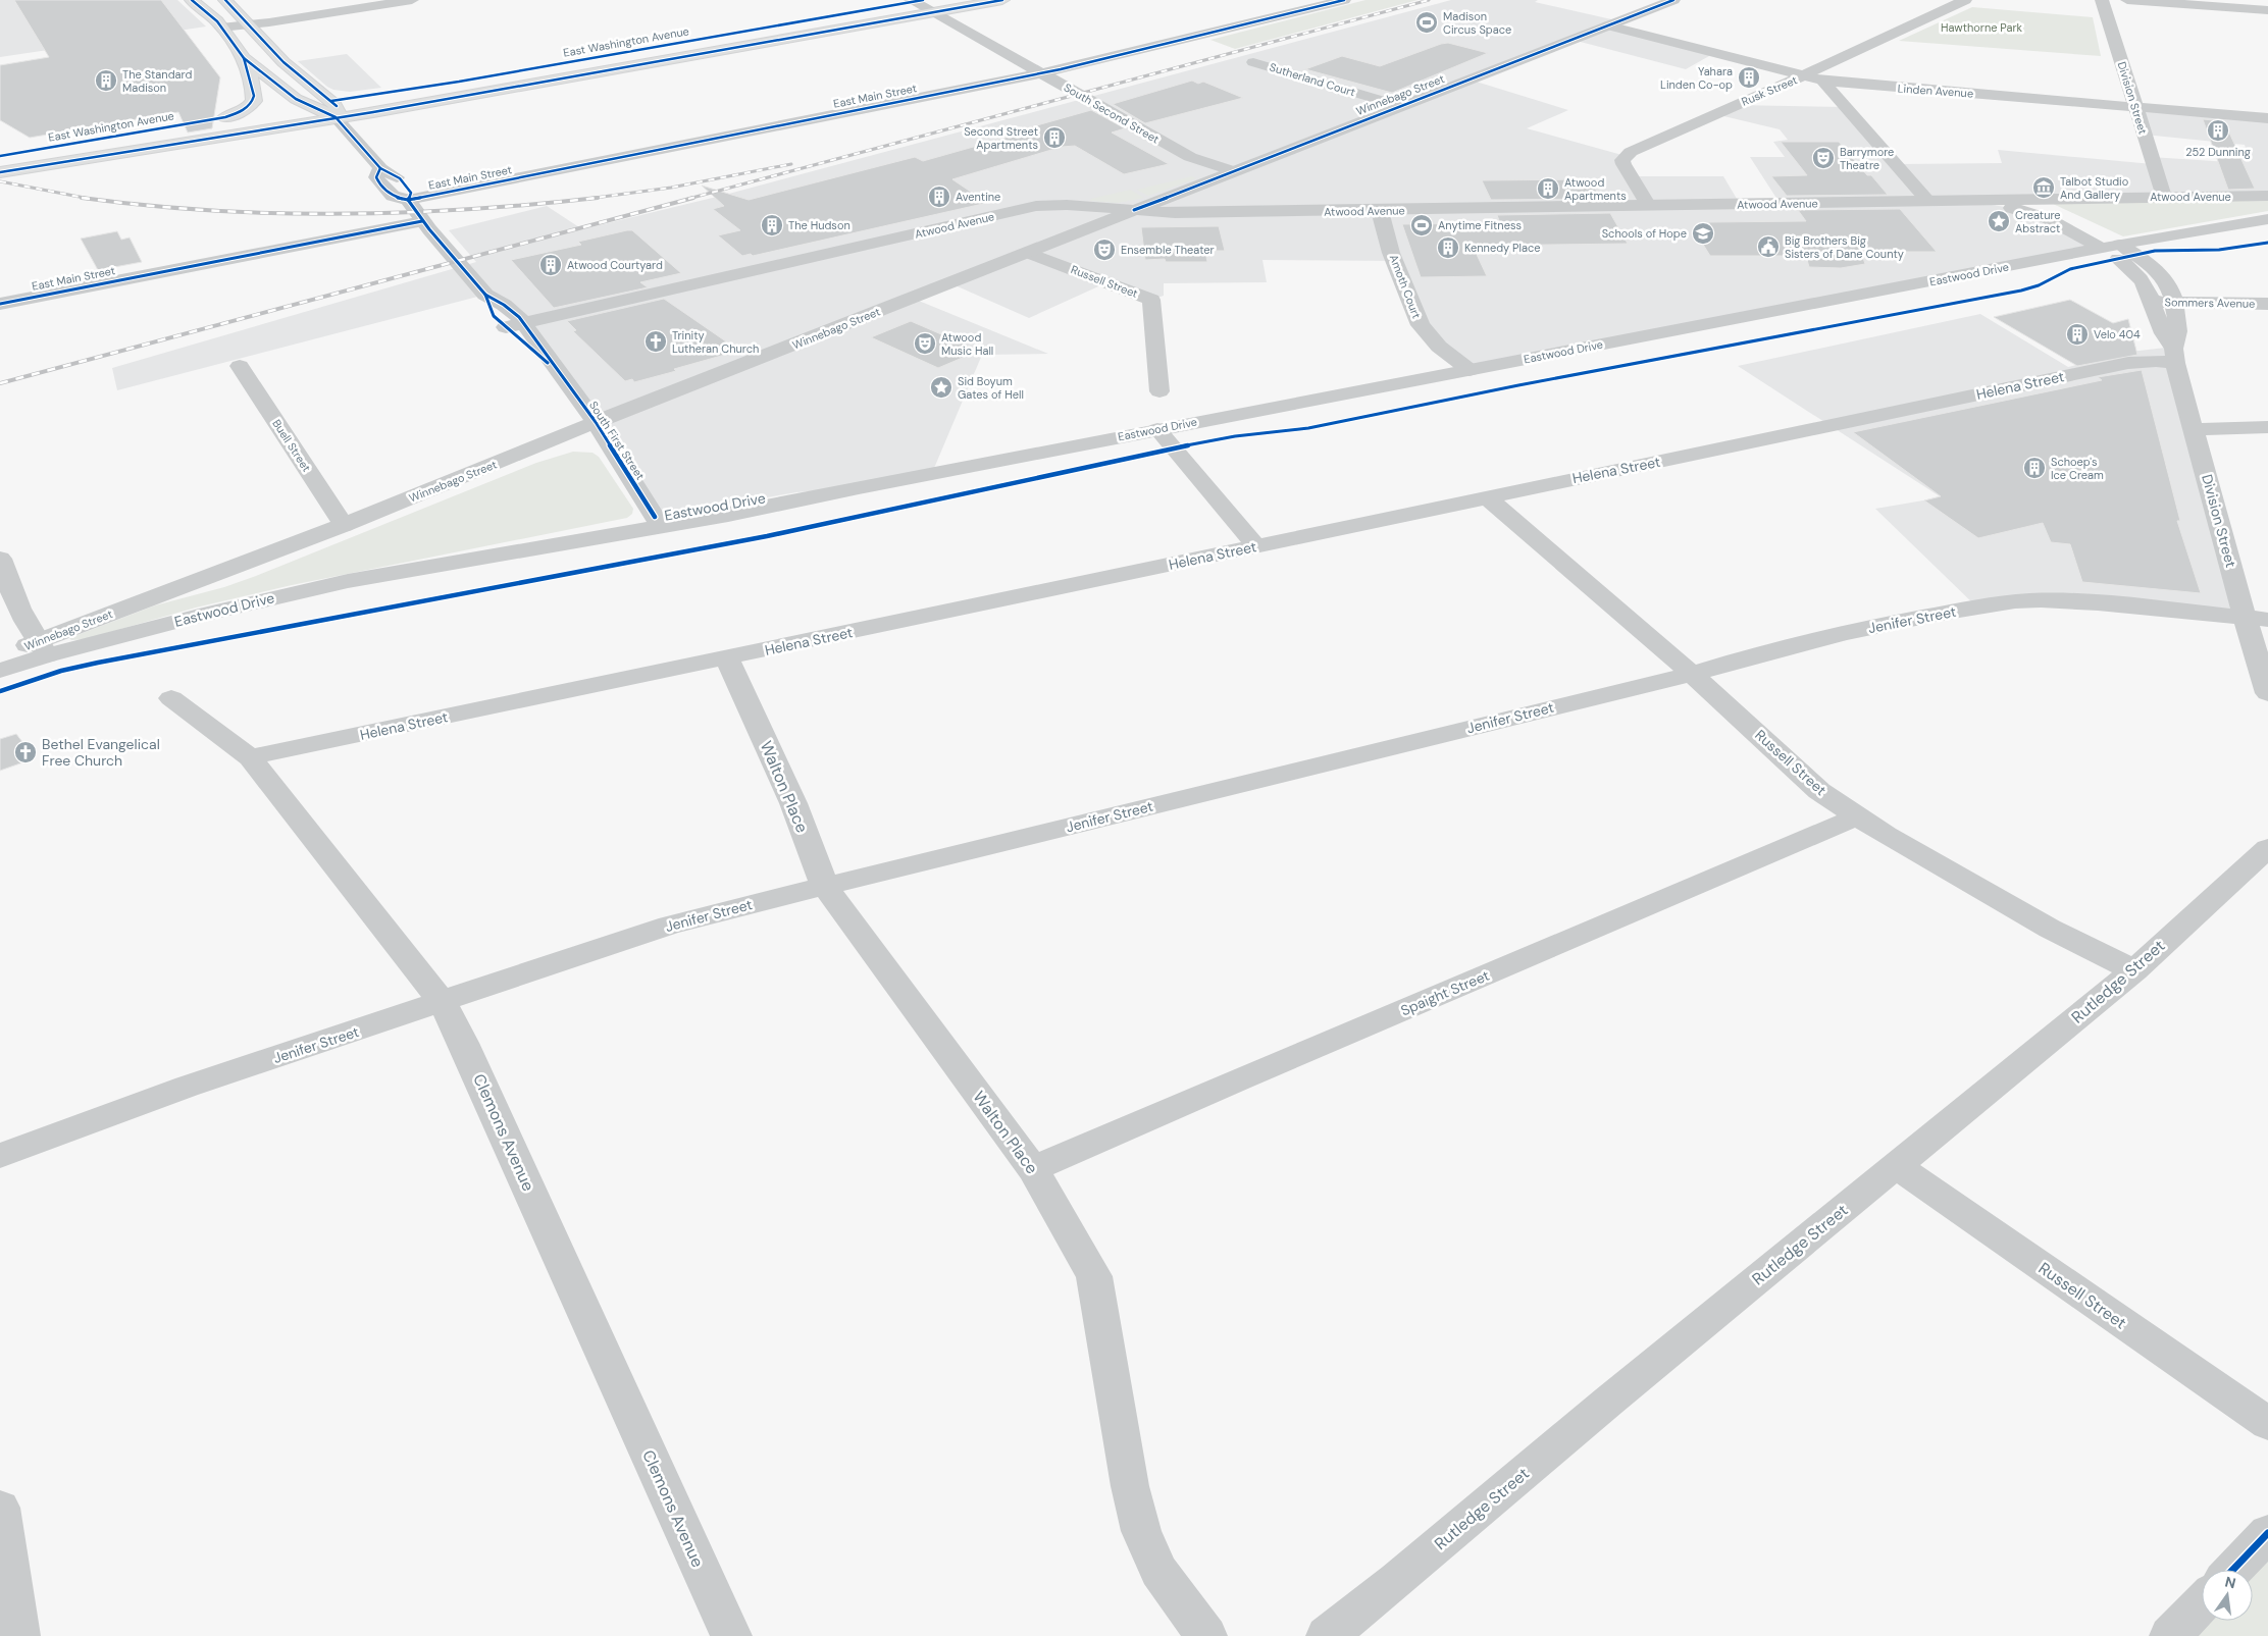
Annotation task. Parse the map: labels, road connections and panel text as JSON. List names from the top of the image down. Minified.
{"streets":{"main road":["East Washington Avenue","South First Street"],"street":["Sutherland Court","Rusk Street","Linden Avenue","Winnebago Street","East Main Street","Division Street","South Second Street","Atwood Avenue","Eastwood Drive","Russell Street","Amoth Court","Sommers Avenue","Helena Street","Buell Street","Jenifer Street","Walton Place","Rutledge Street","Spaight Street","Clemons Avenue"]},"crossings":[["East Washington Avenue","South Second Street"],["East Washington Avenue","South First Street"],["Sutherland Court","Winnebago Street"],["Rusk Street","Linden Avenue"],["Rusk Street","Atwood Avenue"],["Linden Avenue","Winnebago Street"],["Linden Avenue","Division Street"],["Winnebago Street","South Second Street"],["Winnebago Street","Atwood Avenue"],["Winnebago Street","Eastwood Drive"],["Winnebago Street","Russell Street"],["Winnebago Street","South First Street"],["Winnebago Street","Buell Street"],["East Main Street","South Second Street"],["East Main Street","South First Street"],["Division Street","Atwood Avenue"],["Division Street","Eastwood Drive"],["Division Street","Sommers Avenue"],["Division Street","Helena Street"],["Division Street","Jenifer Street"],["Atwood Avenue","Amoth Court"],["Atwood Avenue","South First Street"],["Eastwood Drive","Amoth Court"],["Eastwood Drive","South First Street"],["Russell Street","Helena Street"],["Russell Street","Jenifer Street"],["Russell Street","Rutledge Street"],["Russell Street","Spaight Street"],["Helena Street","Walton Place"],["Helena Street","Clemons Avenue"],["Jenifer Street","Walton Place"],["Jenifer Street","Clemons Avenue"],["Walton Place","Spaight Street"]],"parks":["Hawthorne Park"],"places":{"sports":["Madison Circus Space","Anytime Fitness"],"building":["Yahara Linden Co-op","The Standard Madison","252 Dunning","Second Street Apartments","Atwood Apartments","Aventine","The Hudson","Kennedy Place","Atwood Courtyard","Velo 404","Schoep's Ice Cream"],"theatre":["Barrymore Theatre","Ensemble Theater","Atwood Music Hall"],"museum":["Talbot Studio And Gallery"],"place":["Creature Abstract","Sid Boyum Gates of Hell"],"school or university":["Schools of Hope"],"public building":["Big Brothers Big Sisters of Dane County"],"church":["Trinity Lutheran Church","Bethel Evangelical Free Church"]},"north":"top"}
